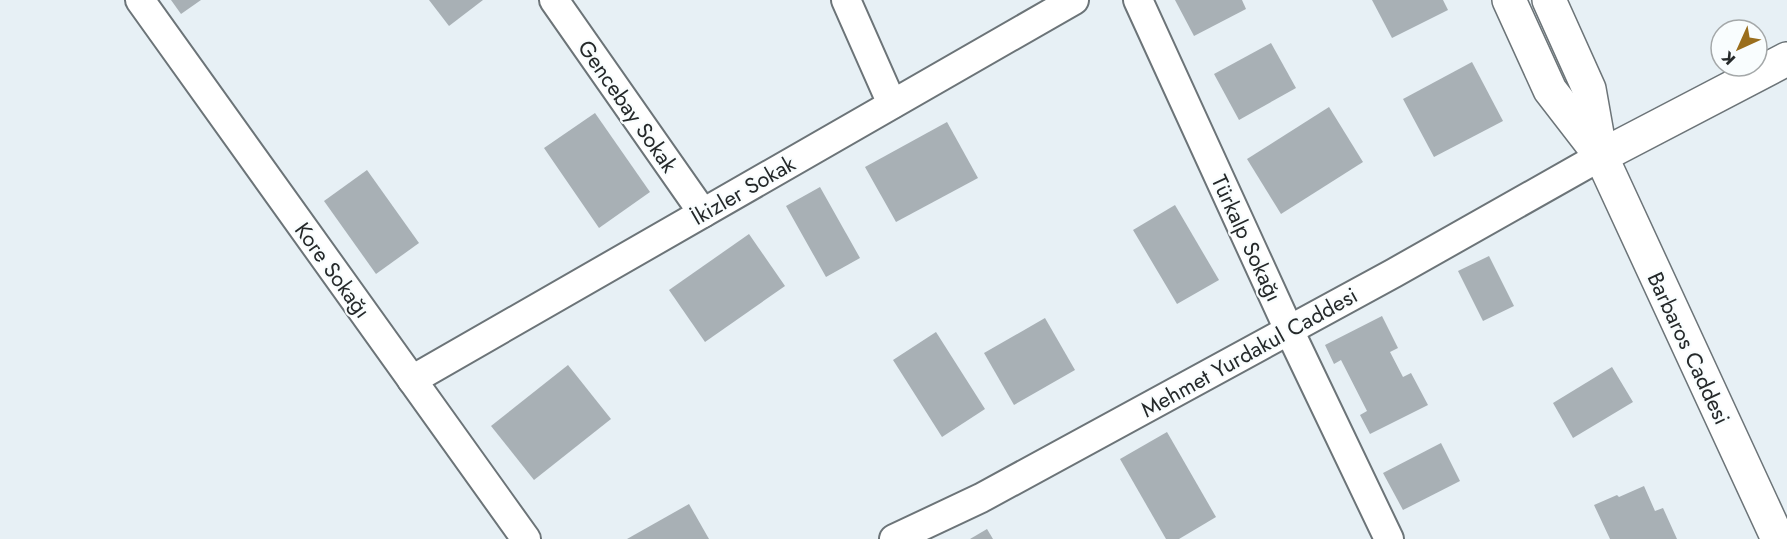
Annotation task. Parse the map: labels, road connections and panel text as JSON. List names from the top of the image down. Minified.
{"streets":{"street":["Gencebay Sokak","İkizler Sokak","Türkalp Sokağı","Kore Sokağı","Barbaros Caddesi","Mehmet Yurdakul Caddesi"]},"crossings":[["Gencebay Sokak","İkizler Sokak"],["İkizler Sokak","Kore Sokağı"],["Türkalp Sokağı","Mehmet Yurdakul Caddesi"],["Barbaros Caddesi","Mehmet Yurdakul Caddesi"]],"north":"bottom left"}
